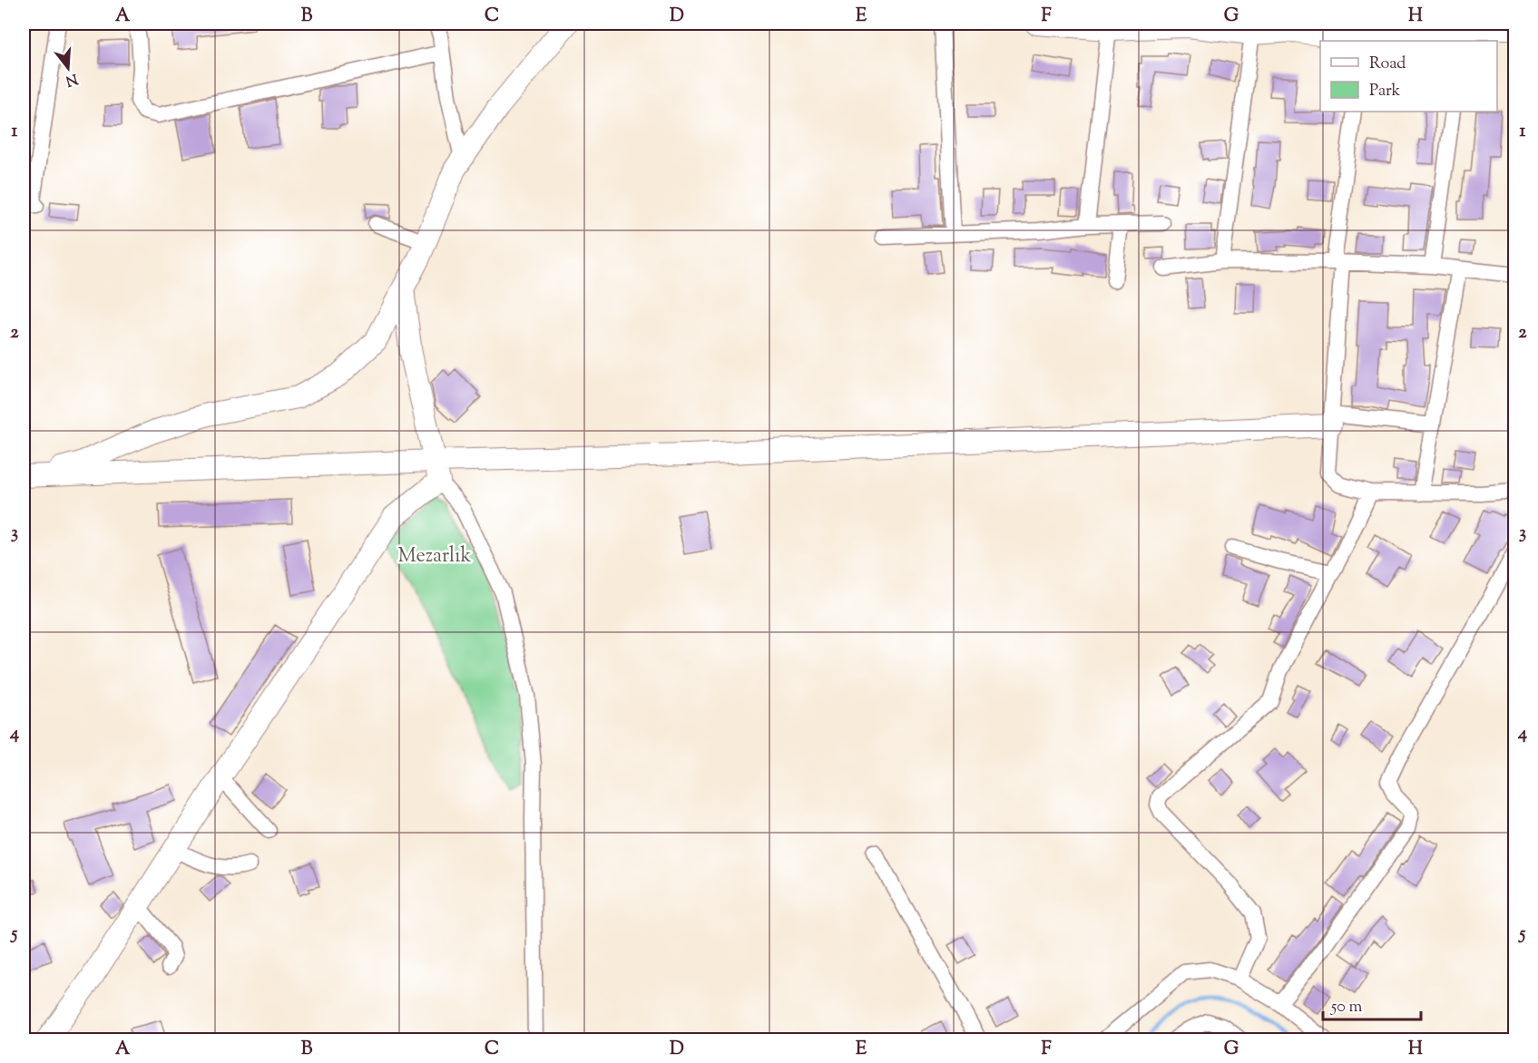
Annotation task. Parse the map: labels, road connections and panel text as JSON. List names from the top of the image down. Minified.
{"parks":["Mezarlık"],"legend":["Road","Park"],"scale_bar":"50 m","north":"bottom","grid":{"columns":["A","B","C","D","E","F","G","H"],"rows":["1","2","3","4","5"]}}
